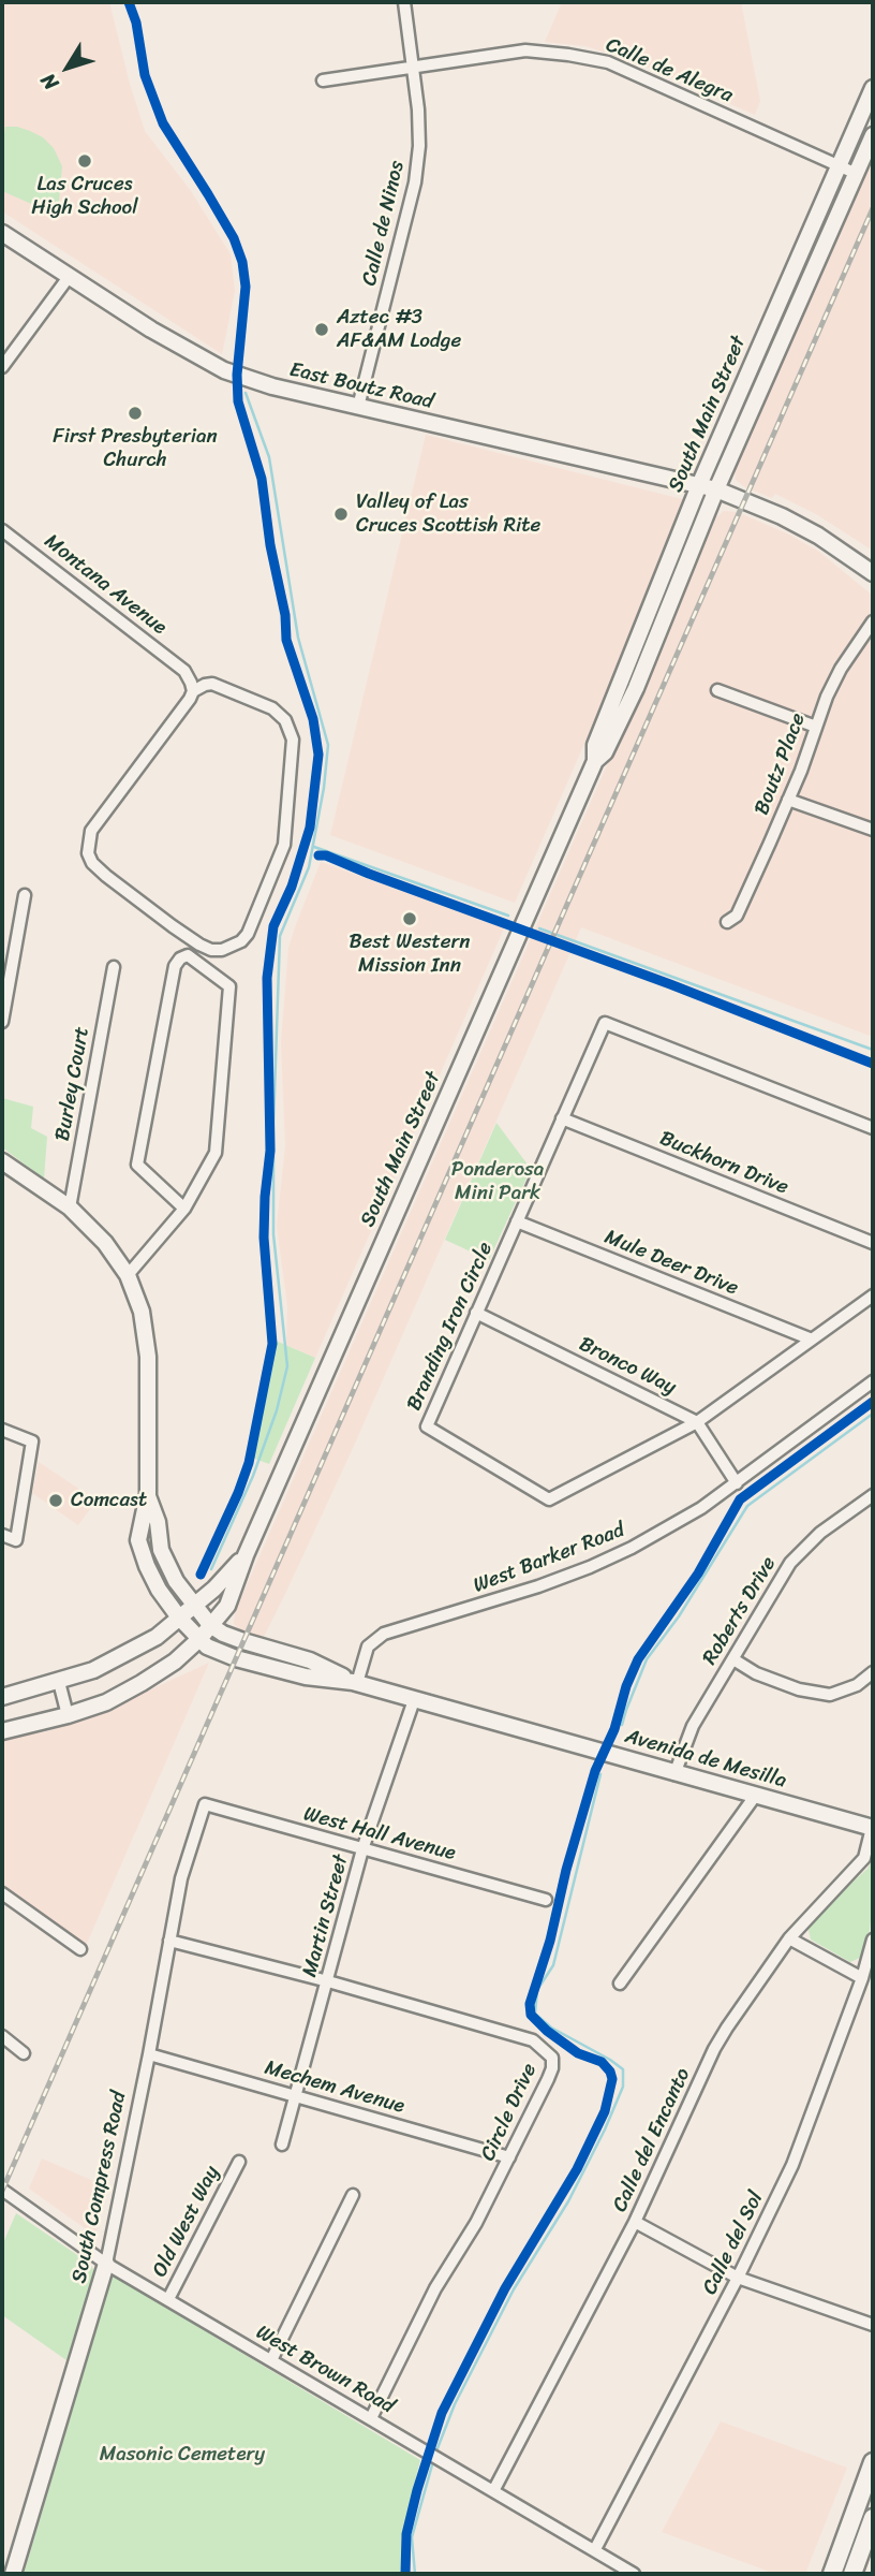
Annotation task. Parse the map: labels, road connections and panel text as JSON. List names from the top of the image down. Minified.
{"streets":{"main road":["East Boutz Road","South Main Street","Avenida de Mesilla","South Compress Road"],"street":["Calle de Alegra","Calle de Ninos","Montana Avenue","Boutz Place","Burley Court","Buckhorn Drive","Mule Deer Drive","Branding Iron Circle","Bronco Way","West Barker Road","Roberts Drive","West Hall Avenue","Martin Street","Mechem Avenue","Circle Drive","Calle del Encanto","Old West Way","Calle del Sol","West Brown Road"]},"crossings":[["Calle de Alegra","Calle de Ninos"],["Calle de Alegra","South Main Street"],["Calle de Ninos","East Boutz Road"],["East Boutz Road","South Main Street"],["South Main Street","Avenida de Mesilla"],["Buckhorn Drive","Branding Iron Circle"],["Mule Deer Drive","Branding Iron Circle"],["Branding Iron Circle","Bronco Way"],["West Barker Road","Avenida de Mesilla"],["Roberts Drive","Avenida de Mesilla"],["Avenida de Mesilla","Martin Street"],["Avenida de Mesilla","Calle del Encanto"],["West Hall Avenue","Martin Street"],["West Hall Avenue","South Compress Road"],["Martin Street","Mechem Avenue"],["Martin Street","Circle Drive"],["Mechem Avenue","Circle Drive"],["Mechem Avenue","South Compress Road"],["Circle Drive","South Compress Road"],["Circle Drive","West Brown Road"],["Calle del Encanto","West Brown Road"],["South Compress Road","West Brown Road"],["Old West Way","West Brown Road"],["Calle del Sol","West Brown Road"]],"parks":["Ponderosa Mini Park","Masonic Cemetery"],"places":["Las Cruces High School","Aztec #3 AF&AM Lodge","First Presbyterian Church","Valley of Las Cruces Scottish Rite","Best Western Mission Inn","Comcast"],"north":"bottom left"}
